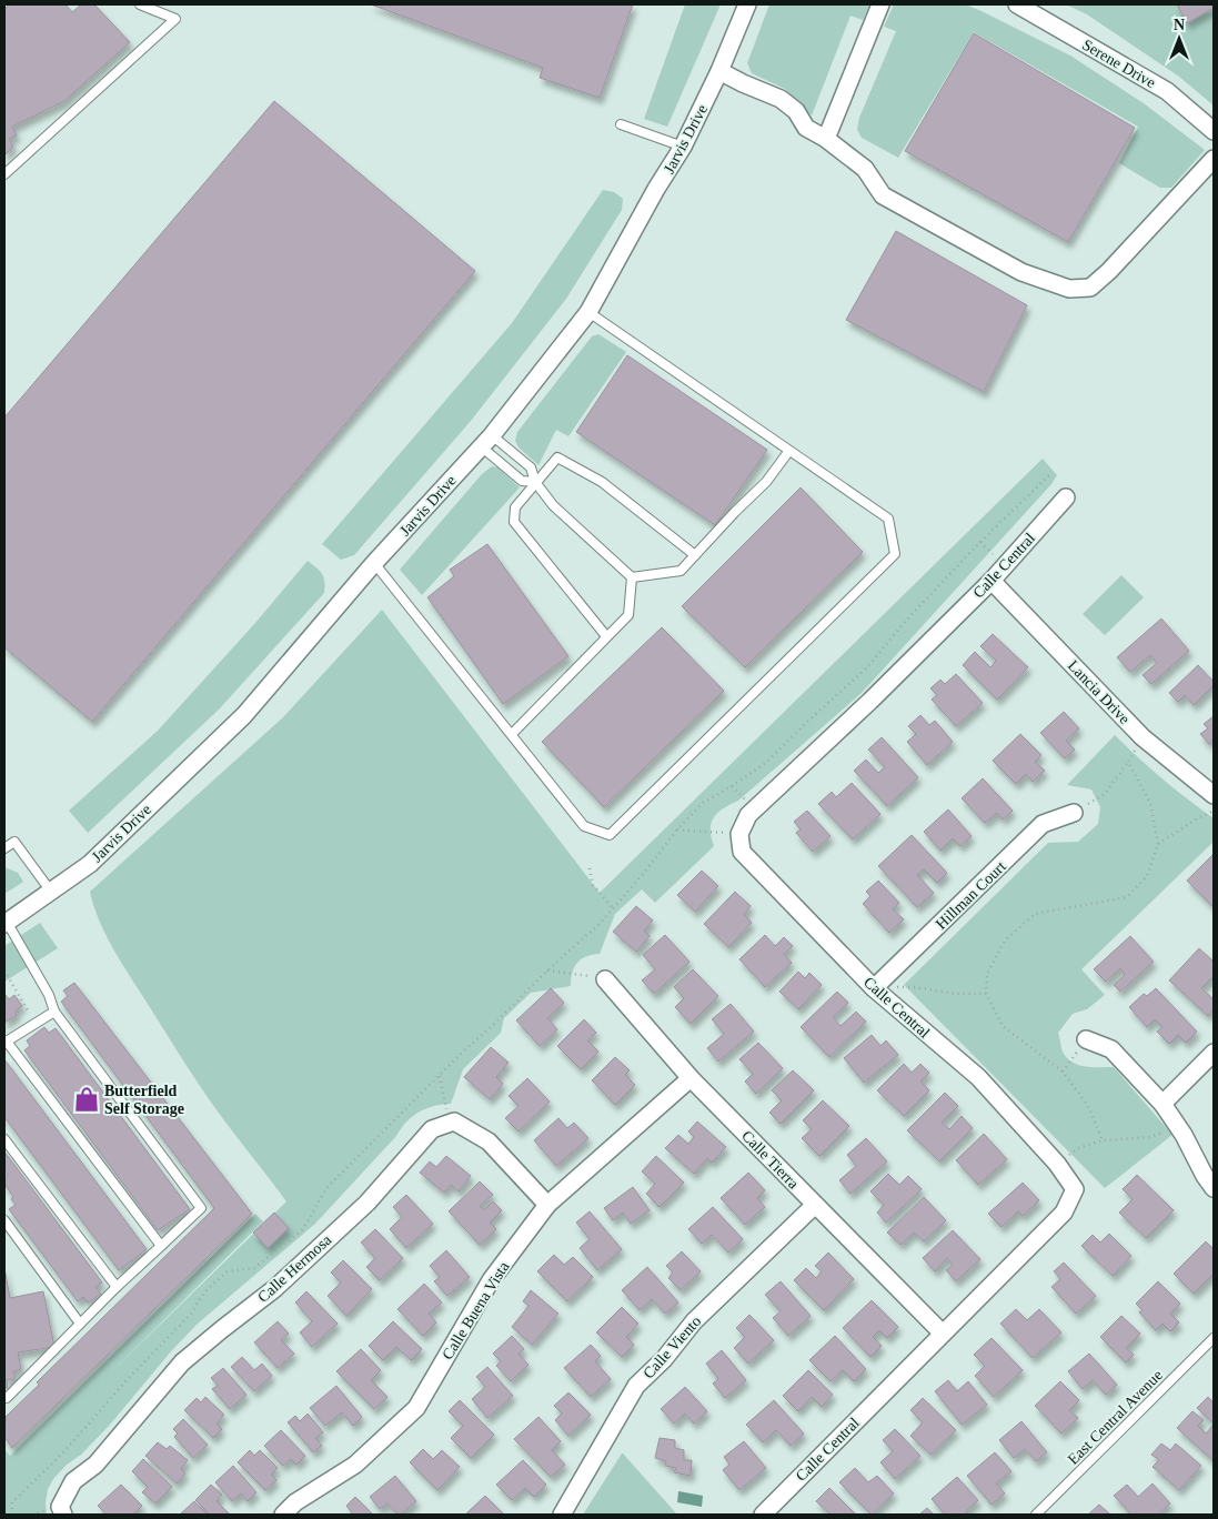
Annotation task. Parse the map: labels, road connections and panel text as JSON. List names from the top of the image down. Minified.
{"streets":{"street":["Serene Drive","Jarvis Drive","Calle Central","Lancia Drive","Hillman Court","Calle Tierra","Calle Hermosa","Calle Buena Vista","Calle Viento"],"lane":["East Central Avenue"]},"crossings":[["Calle Central","Lancia Drive"],["Calle Central","Hillman Court"],["Calle Central","Calle Tierra"],["Calle Tierra","Calle Buena Vista"],["Calle Tierra","Calle Viento"]],"places":{"shop":["Butterfield Self Storage"]},"north":"top"}
